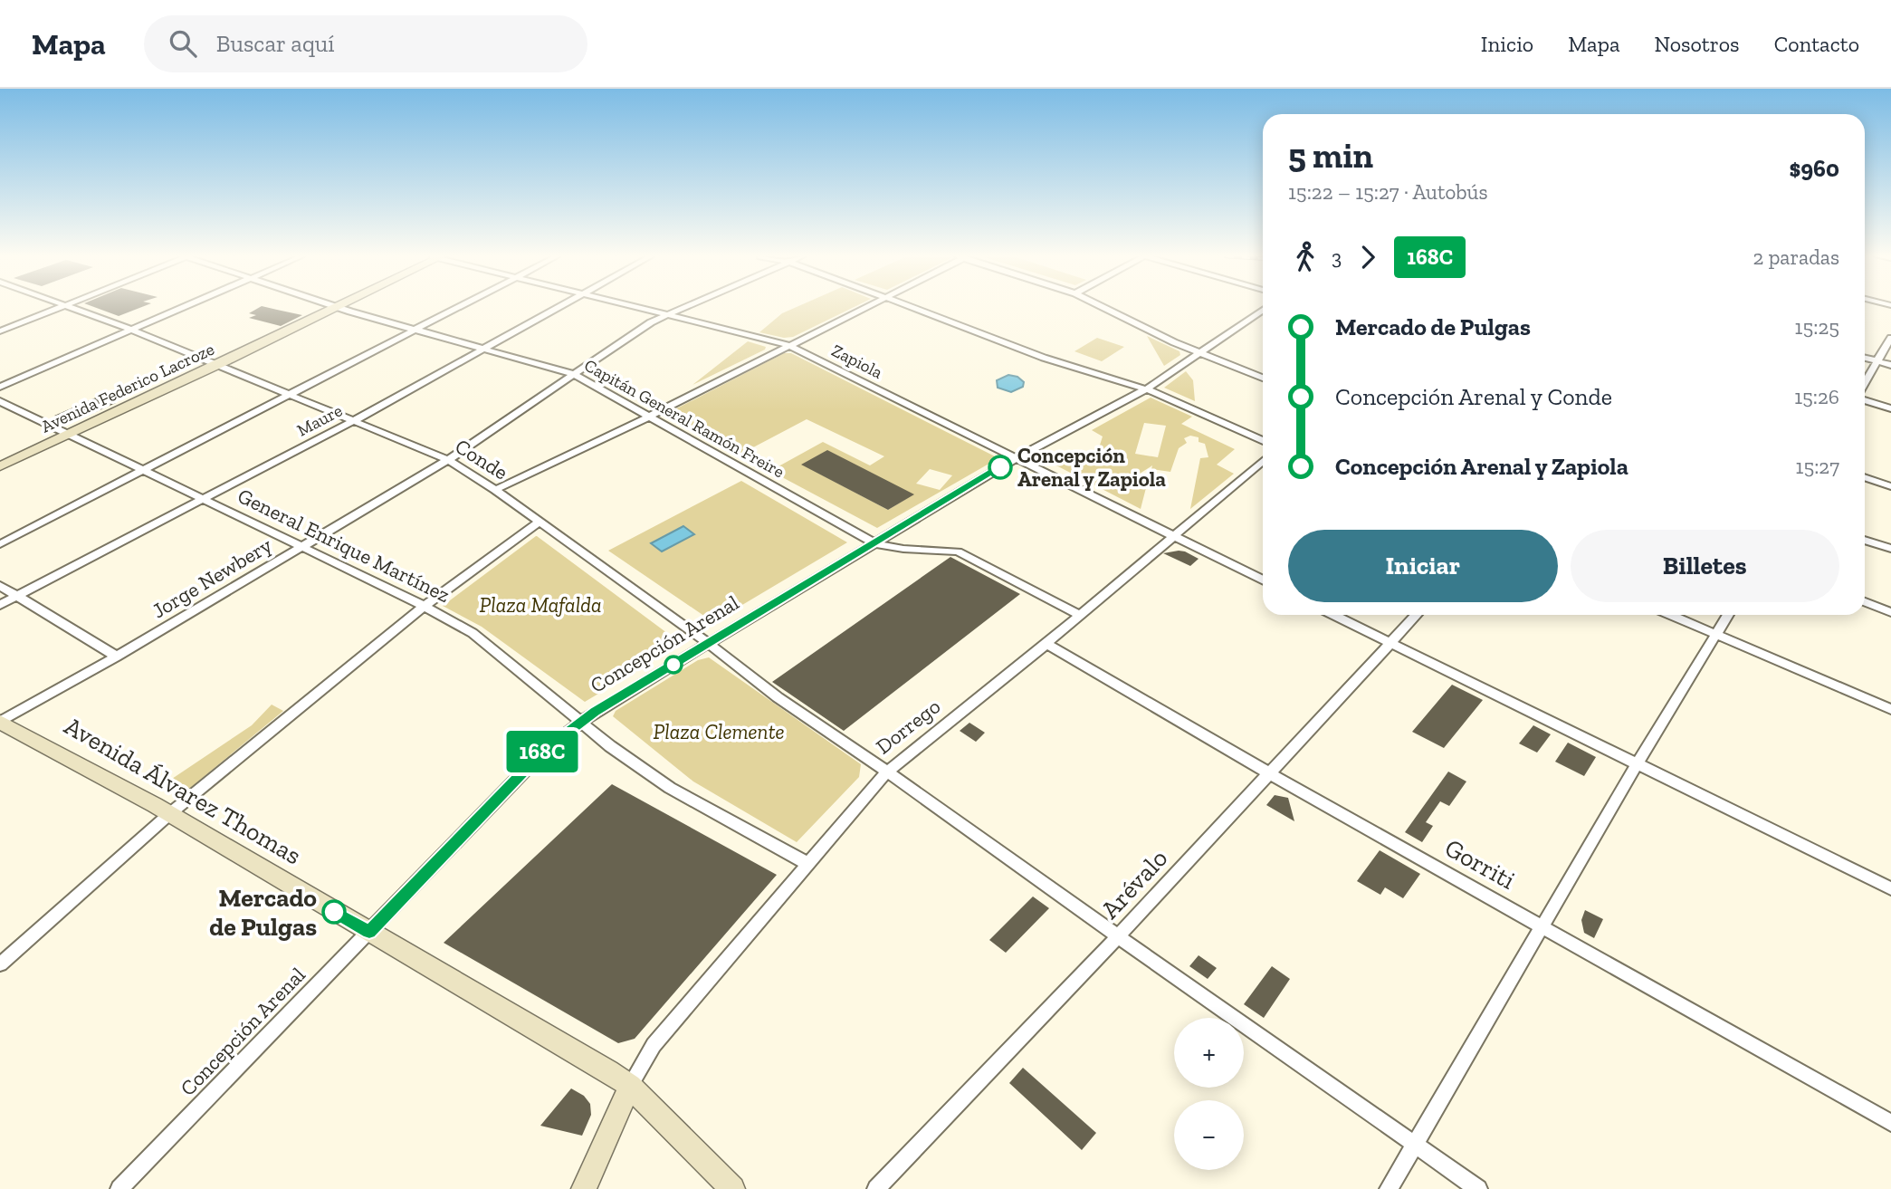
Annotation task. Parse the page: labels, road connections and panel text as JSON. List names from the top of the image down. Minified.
{"streets":{"main road":["Avenida Federico Lacroze","Avenida Álvarez Thomas"],"street":["Zapiola","Capitán General Ramón Freire","Maure","Conde","General Enrique Martínez","Jorge Newbery","Concepción Arenal","Dorrego","Gorriti","Arévalo"]},"crossings":[["Zapiola","Jorge Newbery"],["Zapiola","Concepción Arenal"],["Zapiola","Dorrego"],["Avenida Federico Lacroze","Conde"],["Avenida Federico Lacroze","General Enrique Martínez"],["Capitán General Ramón Freire","Maure"],["Capitán General Ramón Freire","Jorge Newbery"],["Capitán General Ramón Freire","Concepción Arenal"],["Capitán General Ramón Freire","Dorrego"],["Maure","Conde"],["Maure","General Enrique Martínez"],["Conde","Jorge Newbery"],["Conde","Concepción Arenal"],["Conde","Dorrego"],["Conde","Arévalo"],["General Enrique Martínez","Jorge Newbery"],["General Enrique Martínez","Concepción Arenal"],["General Enrique Martínez","Dorrego"],["Jorge Newbery","Avenida Álvarez Thomas"],["Concepción Arenal","Avenida Álvarez Thomas"],["Dorrego","Avenida Álvarez Thomas"],["Dorrego","Gorriti"],["Gorriti","Arévalo"]],"parks":["Plaza Mafalda","Plaza Clemente"],"places":["Concepción Arenal y Zapiola","Mercado de Pulgas"],"lines":["bus line 168C"],"page":{"header":"Mapa","search":"Buscar aquí","nav":["Inicio","Mapa","Nosotros","Contacto"],"on_map":"168C","heading":["5 min","15:22 – 15:27 · Autobús","$960"],"legs":["3","168C","2 paradas"],"list":[{"name":"Mercado de Pulgas","value":"15:25"},{"name":"Concepción Arenal y Conde","value":"15:26"},{"name":"Concepción Arenal y Zapiola","value":"15:27"}],"buttons":["Iniciar","Billetes"],"map_buttons":["+","−"]}}
